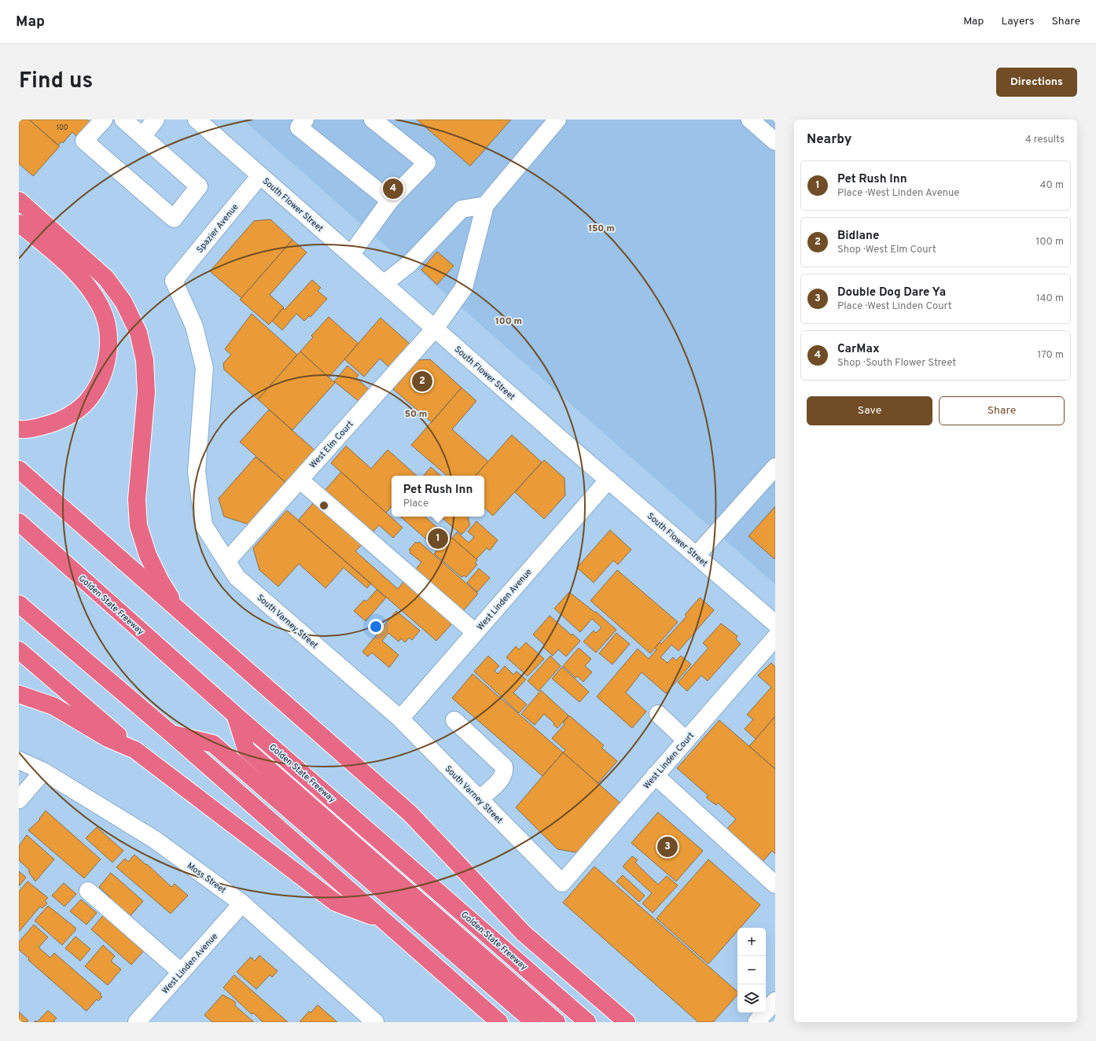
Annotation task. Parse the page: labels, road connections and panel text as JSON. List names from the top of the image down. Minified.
{"streets":{"highway":["Golden State Freeway"],"street":["South Flower Street","Spazier Avenue","West Elm Court","West Linden Avenue","South Varney Street","West Linden Court","Moss Street"]},"crossings":[["South Flower Street","Spazier Avenue"],["South Flower Street","West Elm Court"],["South Flower Street","West Linden Avenue"],["Spazier Avenue","South Varney Street"],["West Elm Court","South Varney Street"],["West Linden Avenue","South Varney Street"],["West Linden Avenue","Moss Street"],["South Varney Street","West Linden Court"]],"house_numbers":["100"],"page":{"header":"Map","nav":["Map","Layers","Share"],"title":"Find us","buttons":["Directions",["Save","Share"]],"heading":["Nearby","4 results"],"list":[{"mark":"1","name":"Pet Rush Inn","note":"Place · West Linden Avenue","value":"40 m"},{"mark":"2","name":"Bidlane","note":"Shop · West Elm Court","value":"100 m"},{"mark":"3","name":"Double Dog Dare Ya","note":"Place · West Linden Court","value":"140 m"},{"mark":"4","name":"CarMax","note":"Shop · South Flower Street","value":"170 m"}],"pins":["4","2","1","3"],"popup":["Pet Rush Inn","Place"],"map_buttons":["+","−"]},"rings":["150 m","100 m","50 m"]}
